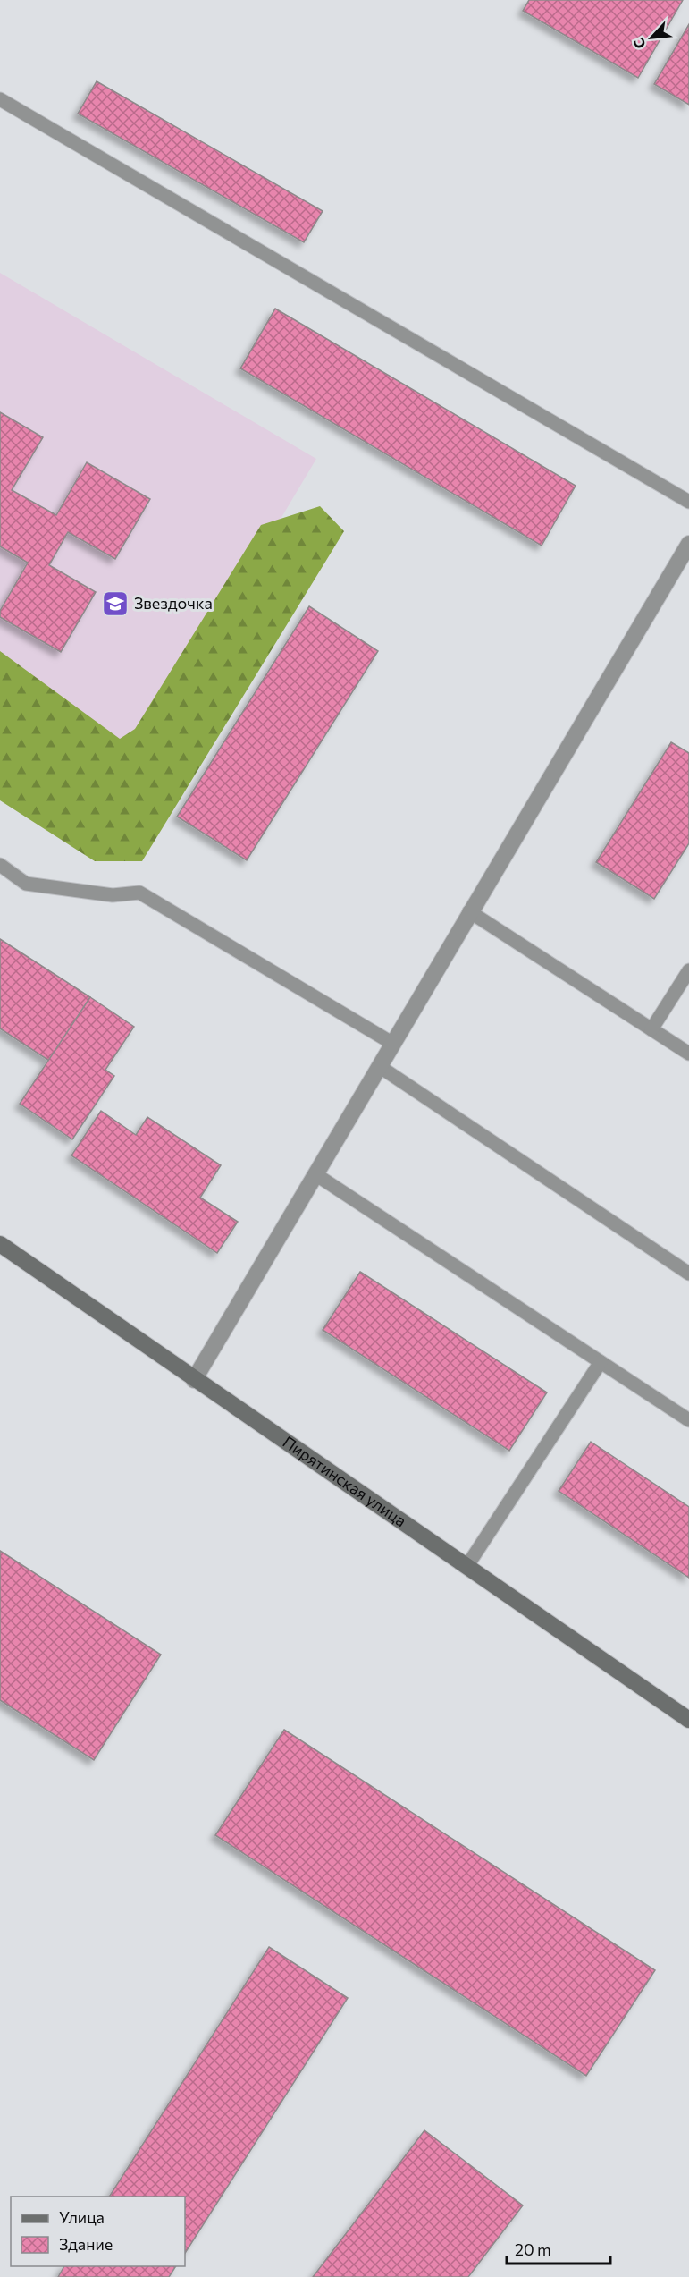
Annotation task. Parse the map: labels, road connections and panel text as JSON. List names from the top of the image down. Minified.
{"streets":{"street":["Пирятинская улица"]},"places":{"school or university":["Звездочка"]},"legend":["Улица","Здание"],"scale_bar":"20 m","north":"bottom left"}
